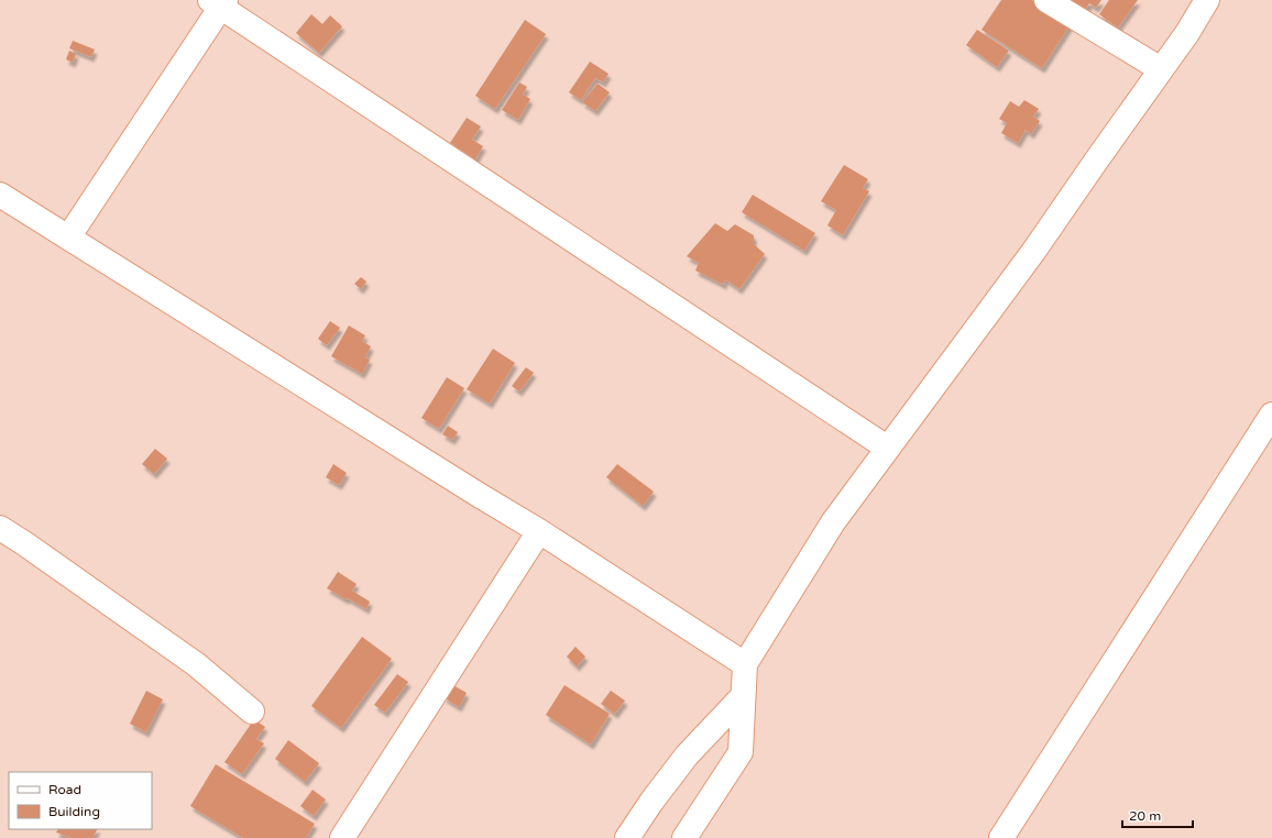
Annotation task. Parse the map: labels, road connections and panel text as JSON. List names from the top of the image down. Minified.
{"legend":["Road","Building"],"scale_bar":"20 m"}
